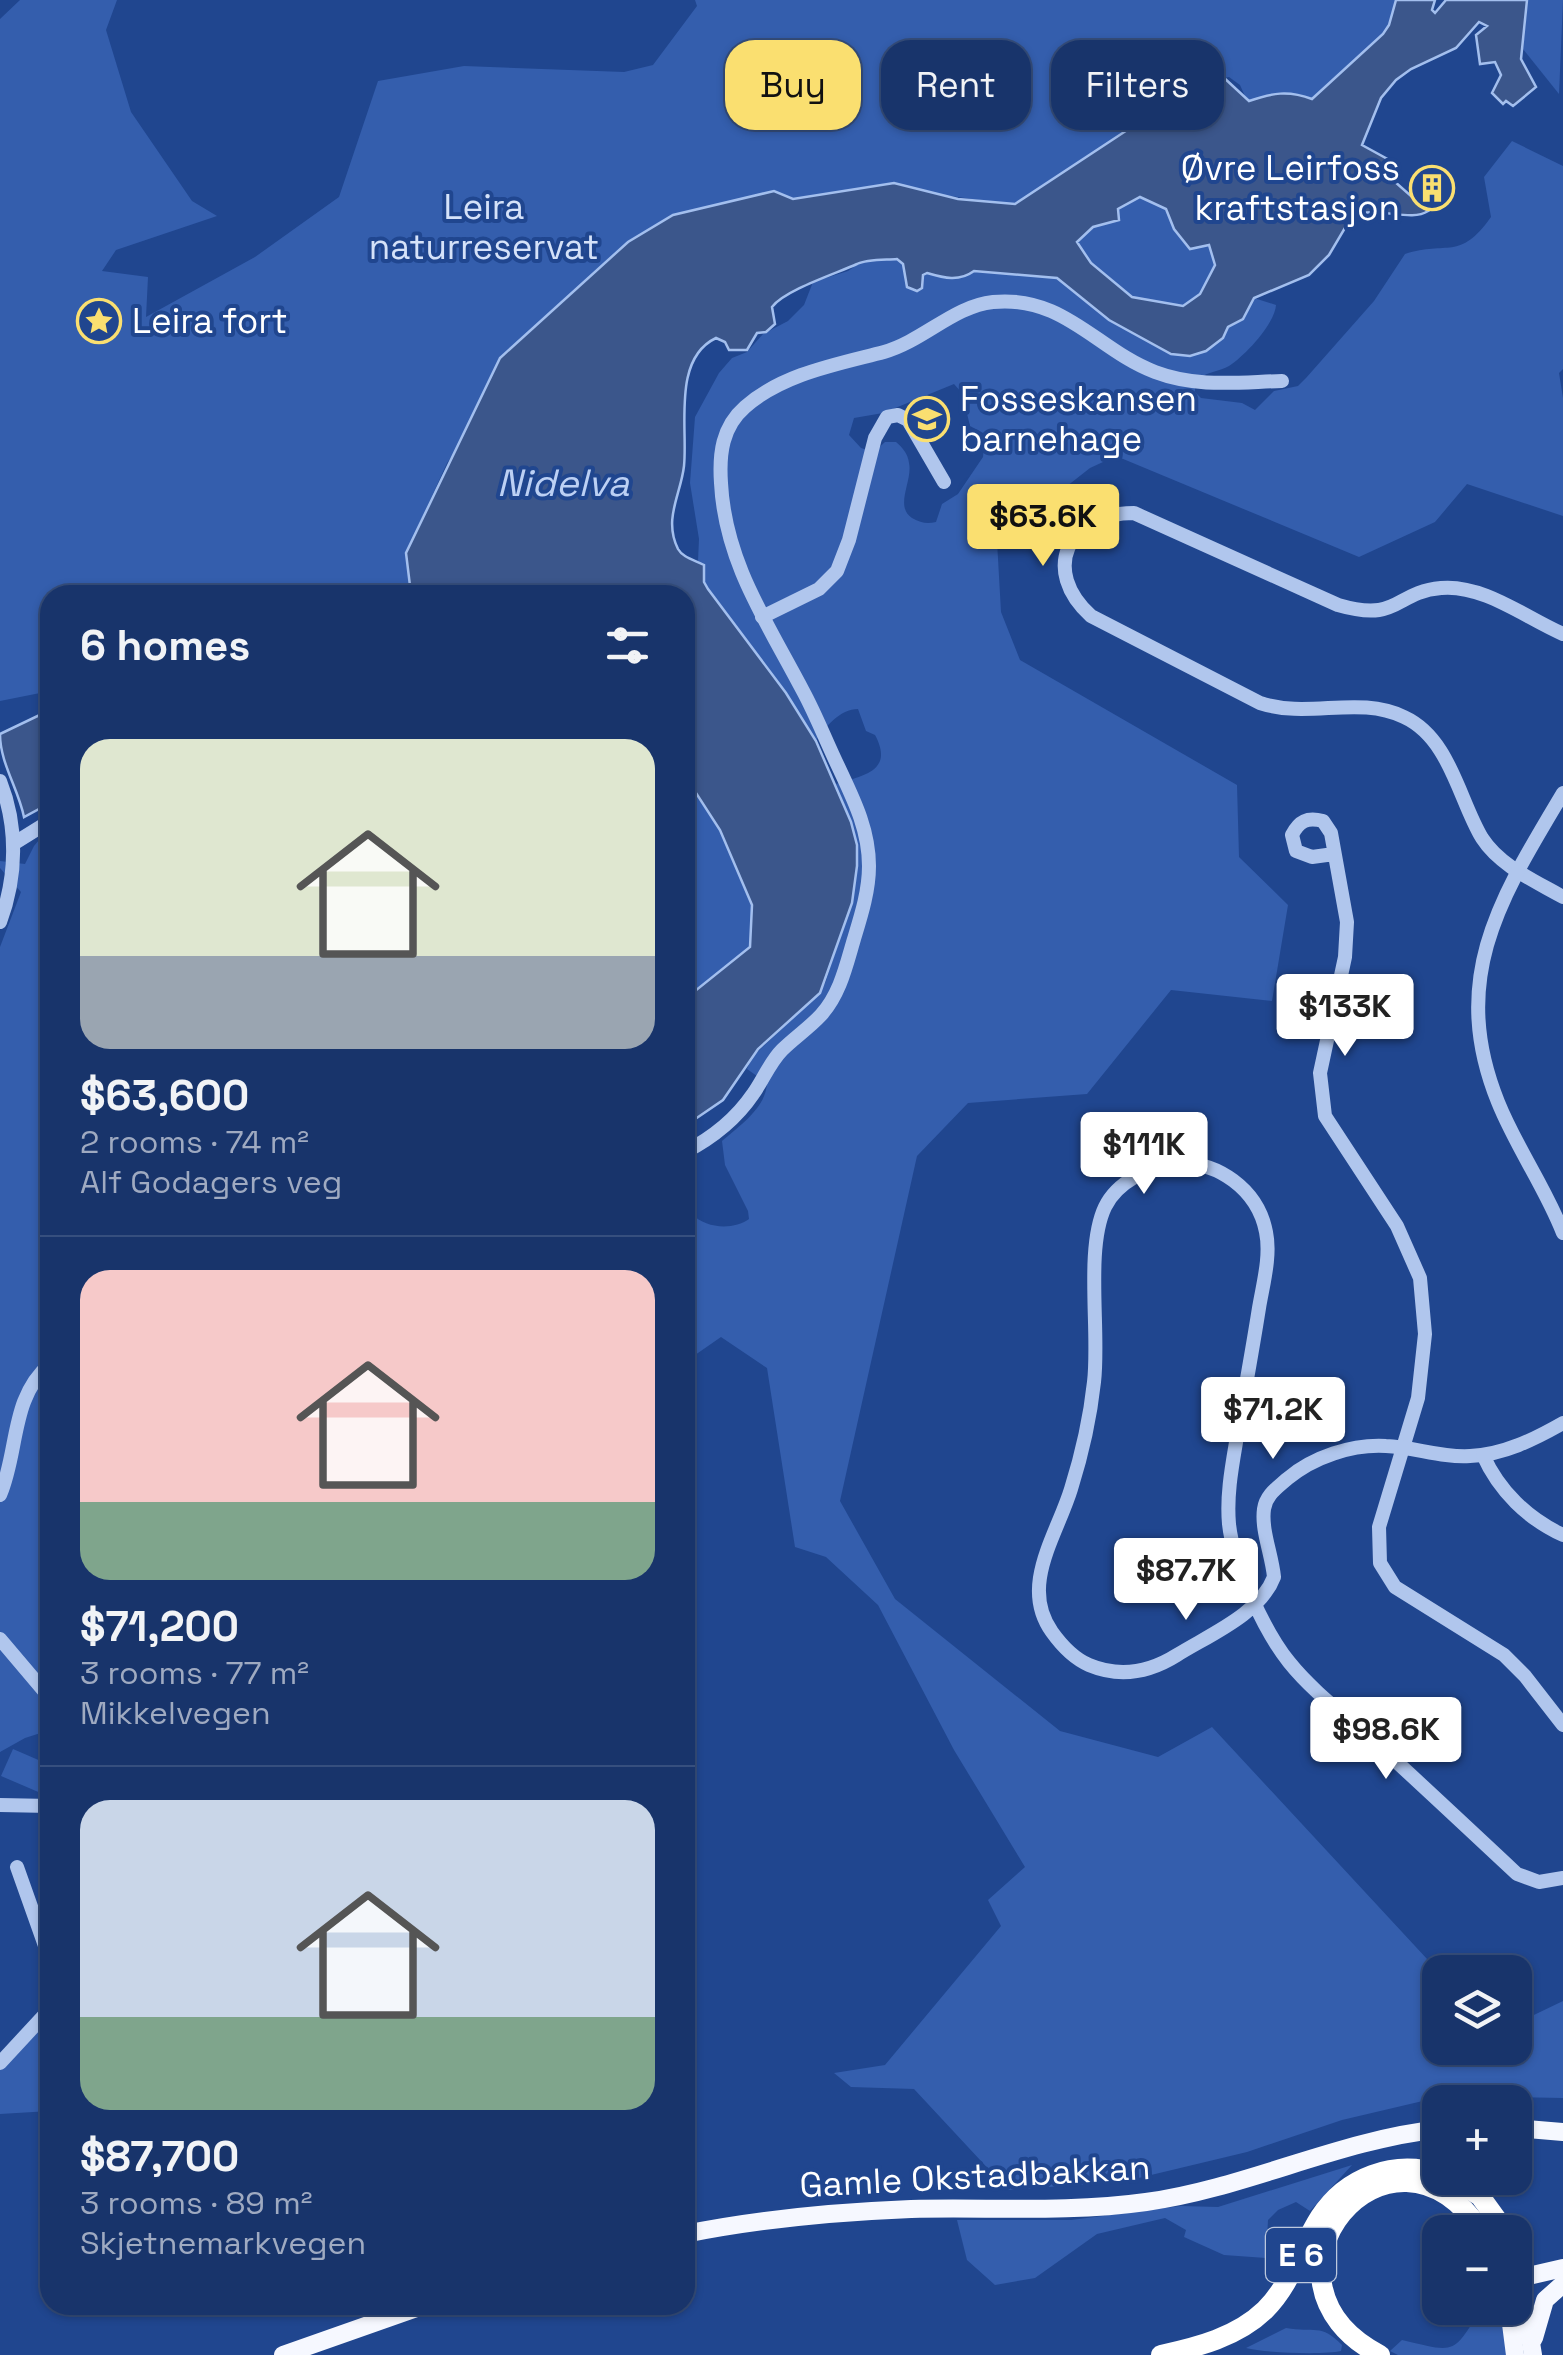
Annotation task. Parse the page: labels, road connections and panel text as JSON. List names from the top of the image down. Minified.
{"streets":{"highway":["E 6"],"main road":["Gamle Okstadbakkan"]},"water":["Nidelva"],"parks":["Leira naturreservat"],"places":{"building":["Øvre Leirfoss kraftstasjon"],"place":["Leira fort"],"school or university":["Fosseskansen barnehage"]},"page":{"chip":["Buy","Rent","Filters"],"price":["$63.6K","$133K","$111K","$71.2K","$87.7K","$98.6K"],"heading":"6 homes","list":[{"name":"$63,600","note":"2 rooms · 74 m² · Alf Godagers veg"},{"name":"$71,200","note":"3 rooms · 77 m² · Mikkelvegen"},{"name":"$87,700","note":"3 rooms · 89 m² · Skjetnemarkvegen"}],"map_buttons":["+","−"]}}
